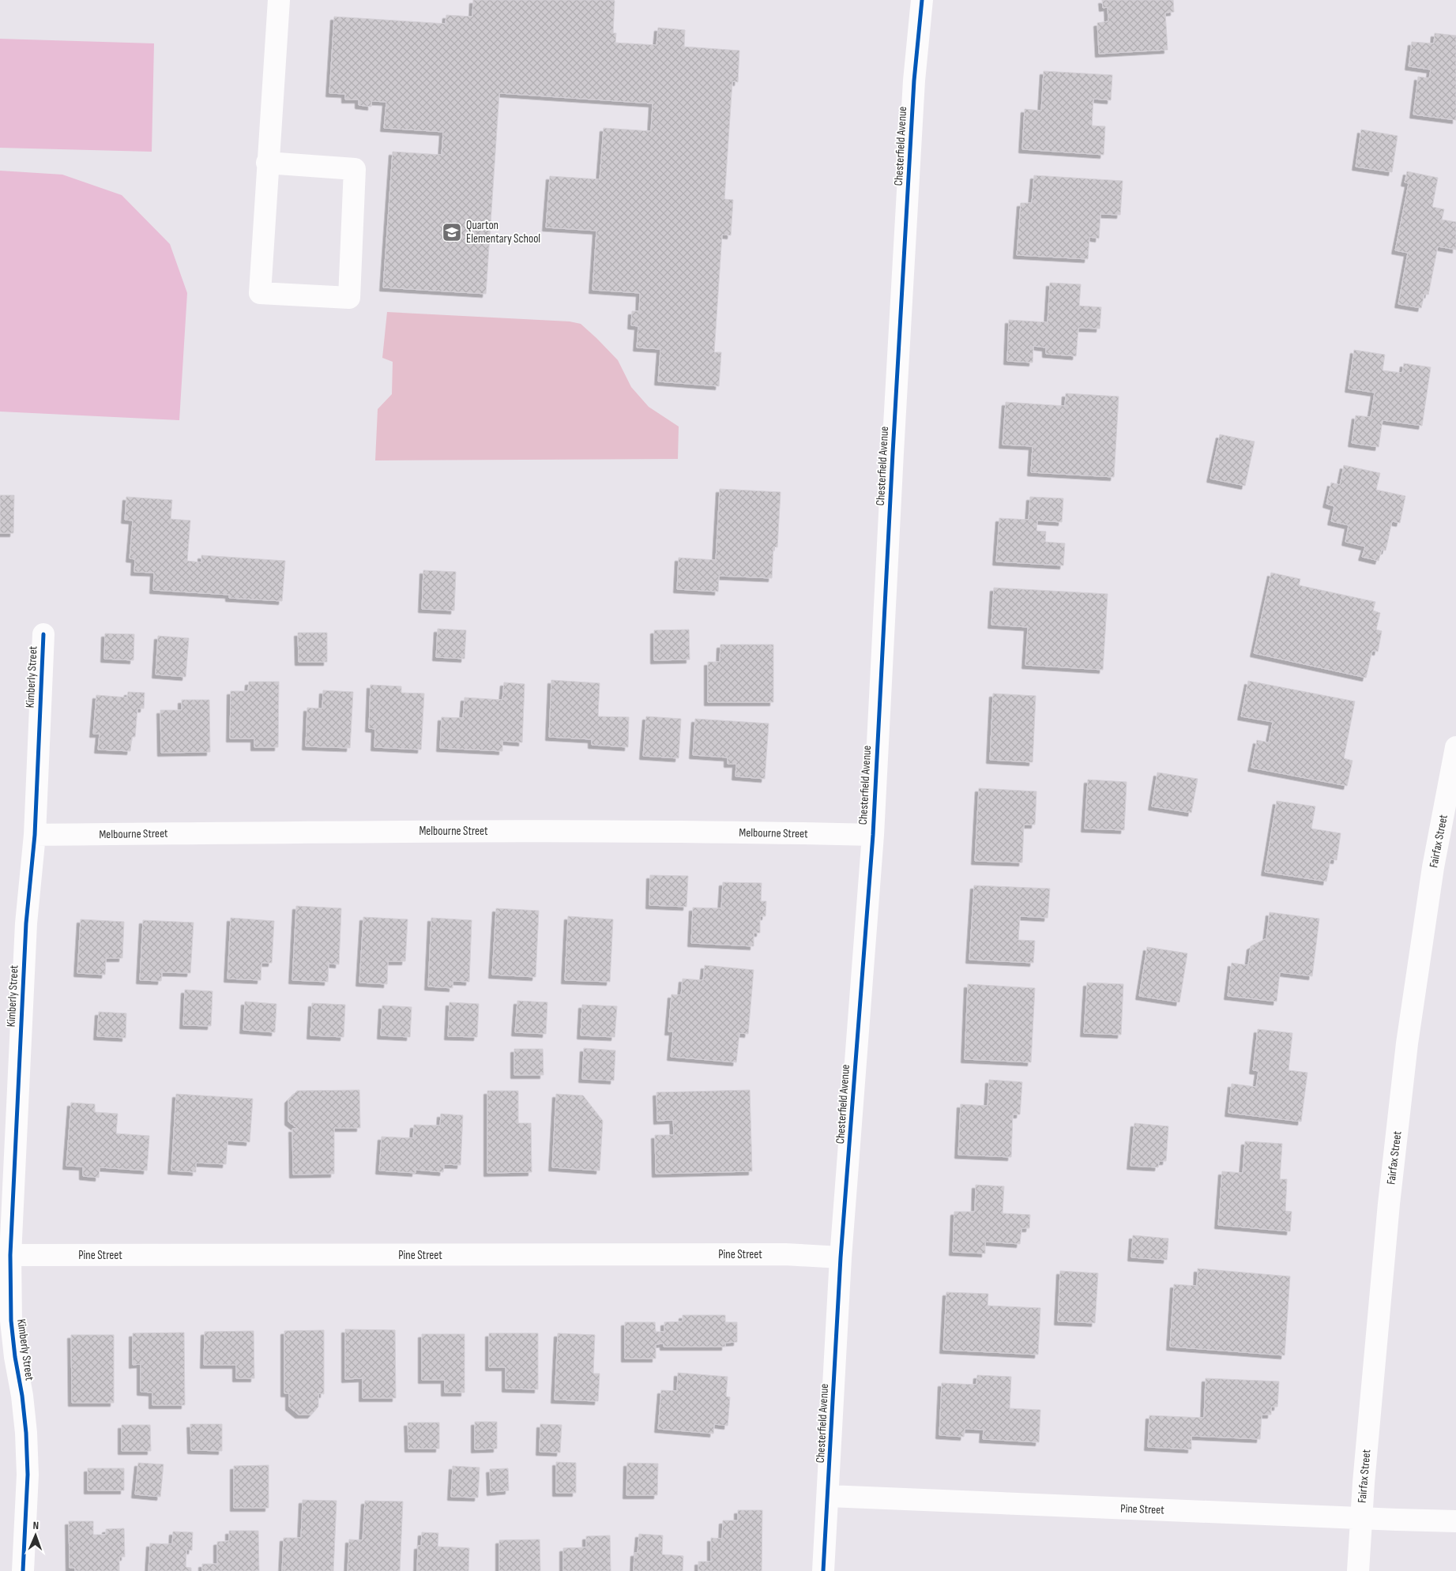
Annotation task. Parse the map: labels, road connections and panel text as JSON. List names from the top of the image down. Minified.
{"streets":{"street":["Chesterfield Avenue","Kimberly Street","Melbourne Street","Fairfax Street","Pine Street"]},"crossings":[["Chesterfield Avenue","Melbourne Street"],["Chesterfield Avenue","Pine Street"],["Kimberly Street","Melbourne Street"],["Kimberly Street","Pine Street"],["Fairfax Street","Pine Street"]],"places":{"school or university":["Quarton Elementary School"]},"north":"top"}
